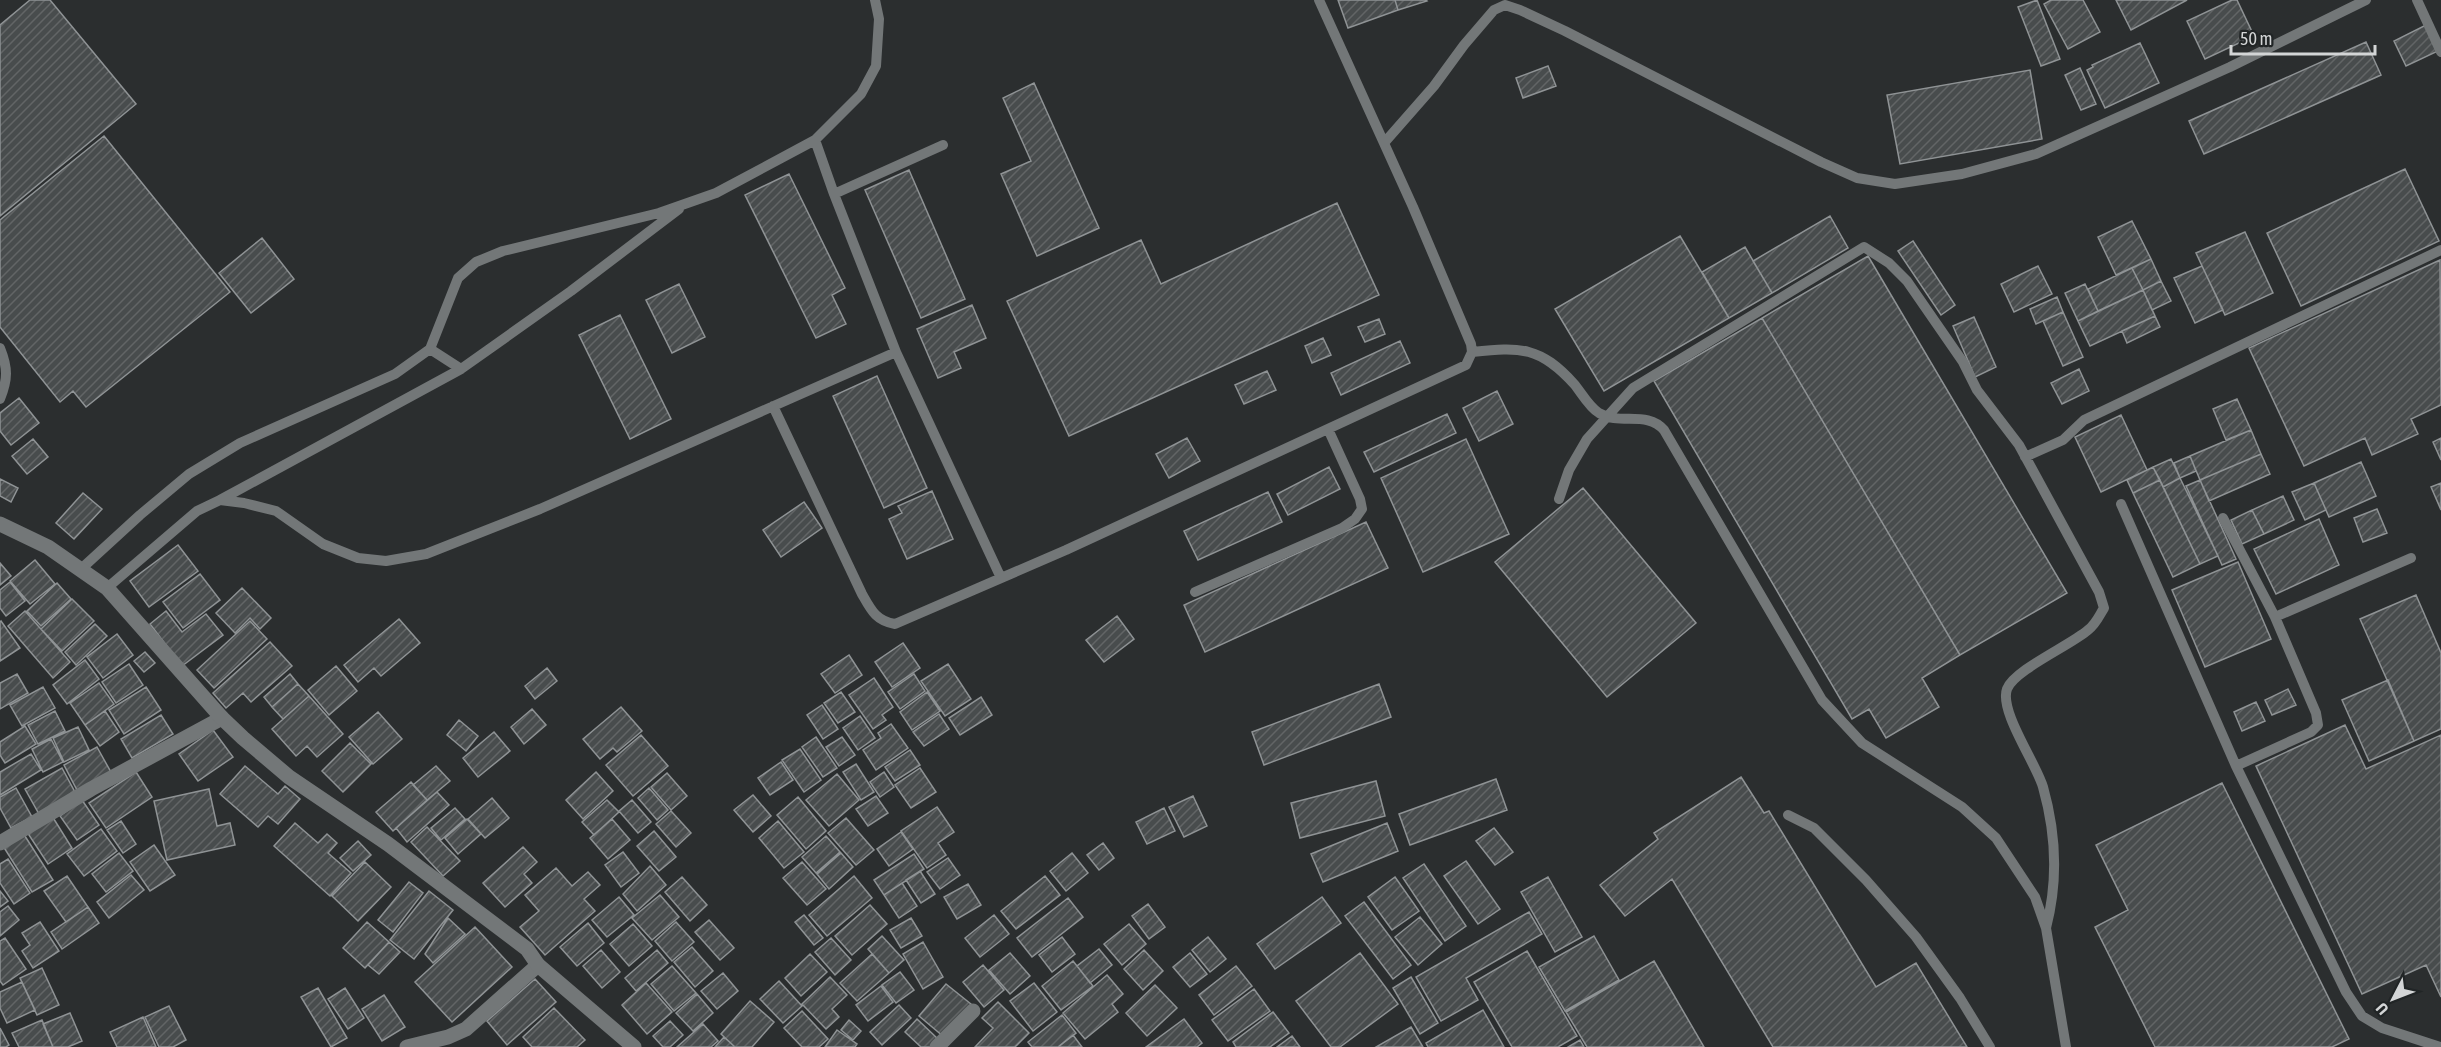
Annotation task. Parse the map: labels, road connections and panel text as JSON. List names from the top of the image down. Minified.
{"scale_bar":"50 m","north":"bottom left"}
